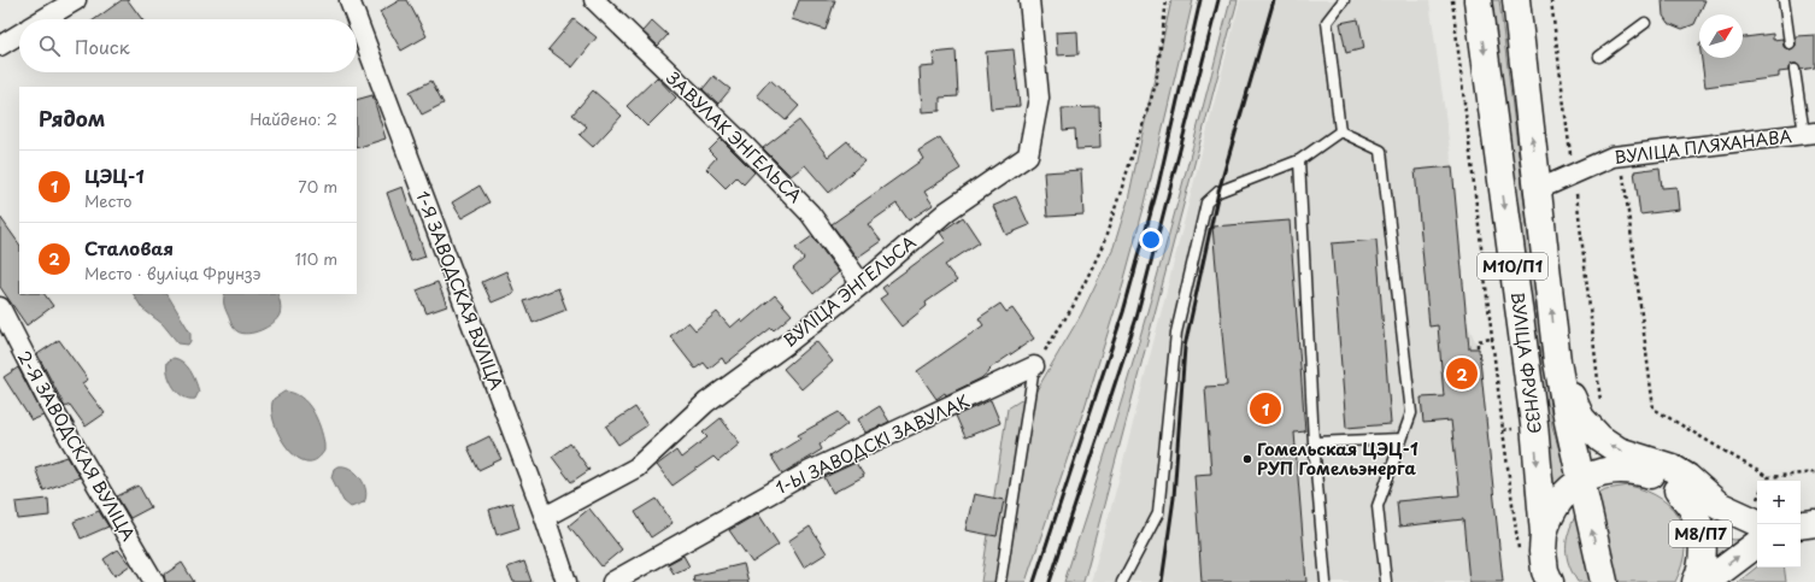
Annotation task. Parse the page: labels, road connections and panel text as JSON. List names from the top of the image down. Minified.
{"streets":{"main road":["М10/П1","ВУЛІЦА ФРУНЗЭ","М8/П7"],"street":["ЗАВУЛАК ЭНГЕЛЬСА","ВУЛІЦА ПЛЯХАНАВА","1-Я ЗАВОДСКАЯ ВУЛІЦА","ВУЛІЦА ЭНГЕЛЬСА","1-Ы ЗАВОДСКІ ЗАВУЛАК","2-Я ЗАВОДСКАЯ ВУЛІЦА"]},"crossings":[["ЗАВУЛАК ЭНГЕЛЬСА","ВУЛІЦА ЭНГЕЛЬСА"],["ВУЛІЦА ПЛЯХАНАВА","ВУЛІЦА ФРУНЗЭ"],["1-Я ЗАВОДСКАЯ ВУЛІЦА","ВУЛІЦА ЭНГЕЛЬСА"],["ВУЛІЦА ФРУНЗЭ","М8/П7"]],"places":["Гомельская ЦЭЦ-1 РУП Гомельэнерга"],"north":"top right","page":{"search":"Поиск","heading":["Рядом","Найдено: 2"],"list":[{"mark":"1","name":"ЦЭЦ-1","note":"Место","value":"70 m"},{"mark":"2","name":"Сталовая","note":"Место · вуліца Фрунзэ","value":"110 m"}],"pins":["2","1"],"map_buttons":["+","−"]}}
